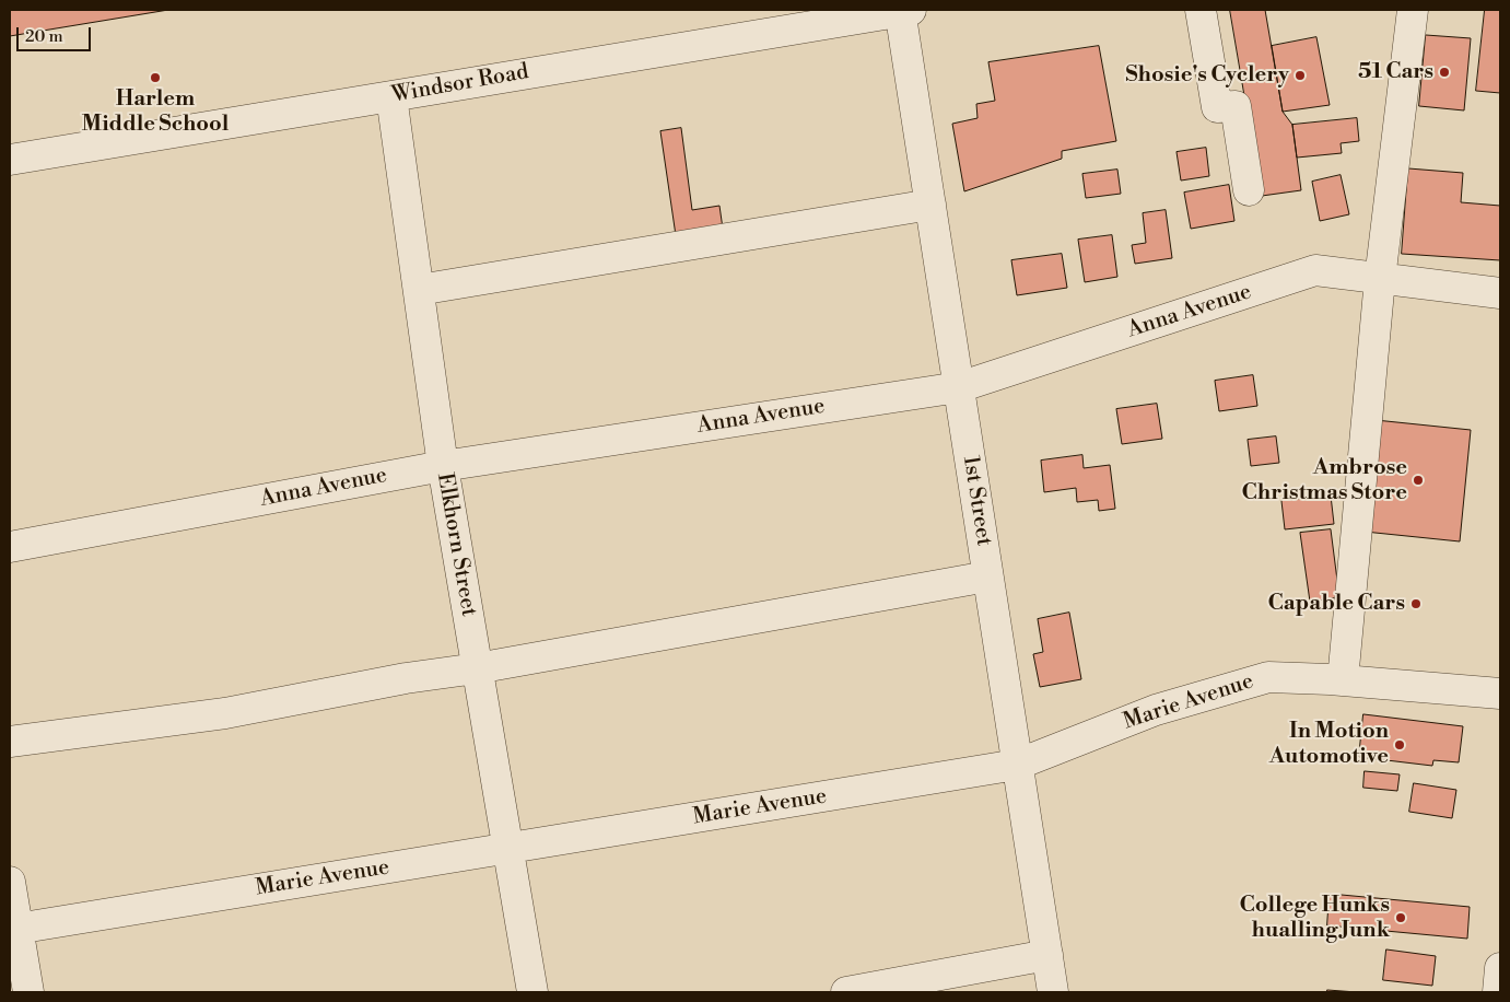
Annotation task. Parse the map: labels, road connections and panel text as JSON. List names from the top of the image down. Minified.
{"streets":{"street":["Windsor Road","Anna Avenue","1st Street","Elkhorn Street","Marie Avenue"]},"crossings":[["Windsor Road","1st Street"],["Windsor Road","Elkhorn Street"],["Anna Avenue","1st Street"],["Anna Avenue","Elkhorn Street"],["1st Street","Marie Avenue"],["Elkhorn Street","Marie Avenue"]],"places":["51 Cars","Shosie's Cyclery","Harlem Middle School","Ambrose Christmas Store","Capable Cars","In Motion Automotive","College Hunks hualling Junk"],"scale_bar":"20 m"}
